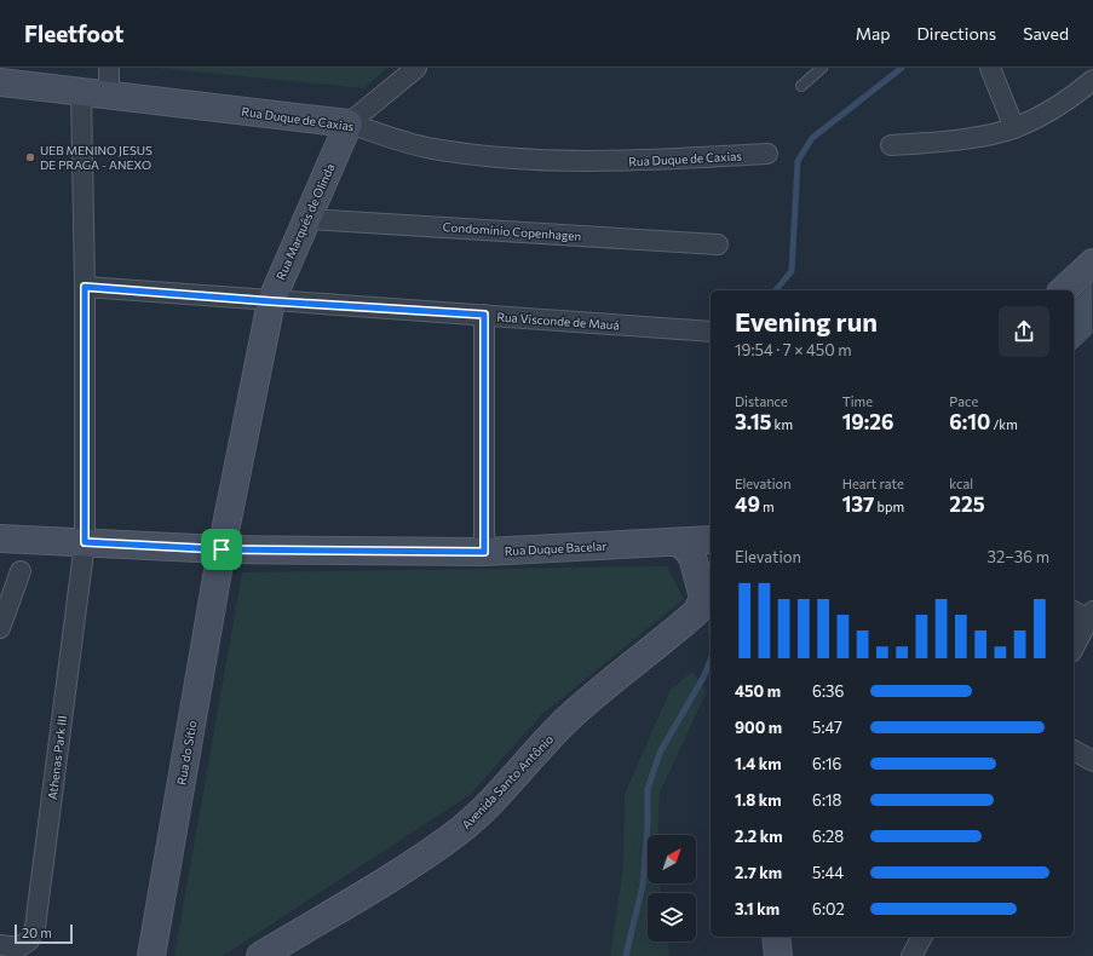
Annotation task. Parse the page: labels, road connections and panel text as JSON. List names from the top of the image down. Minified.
{"streets":{"street":["Rua Duque de Caxias","Rua Marquês de Olinda","Condomínio Copenhagen","Rua Visconde de Mauá","Rua Duque Bacelar","Rua do Sítio","Athenas Park III","Avenida Santo Antônio"]},"crossings":[["Rua Duque de Caxias","Rua Marquês de Olinda"],["Rua Duque de Caxias","Athenas Park III"],["Rua Marquês de Olinda","Condomínio Copenhagen"],["Rua Marquês de Olinda","Rua Visconde de Mauá"],["Rua Marquês de Olinda","Rua Duque Bacelar"],["Rua Marquês de Olinda","Rua do Sítio"],["Rua Visconde de Mauá","Athenas Park III"],["Rua Duque Bacelar","Rua do Sítio"],["Rua Duque Bacelar","Athenas Park III"]],"places":["UEB MENINO JESUS DE PRAGA - ANEXO"],"scale_bar":"20 m","north":"top right","page":{"header":"Fleetfoot","nav":["Map","Directions","Saved"],"heading":["Evening run","19:54 · 7 × 450 m"],"stats":[["Distance","3.15 km"],["Time","19:26"],["Pace","6:10 /km"],["Elevation","49 m"],["Heart rate","137 bpm"],["kcal","225"]],"chart":["Elevation","32–36 m"],"list":[{"name":"450 m","note":"6:36"},{"name":"900 m","note":"5:47"},{"name":"1.4 km","note":"6:16"},{"name":"1.8 km","note":"6:18"},{"name":"2.2 km","note":"6:28"},{"name":"2.7 km","note":"5:44"},{"name":"3.1 km","note":"6:02"}],"scale":"20 m"}}
